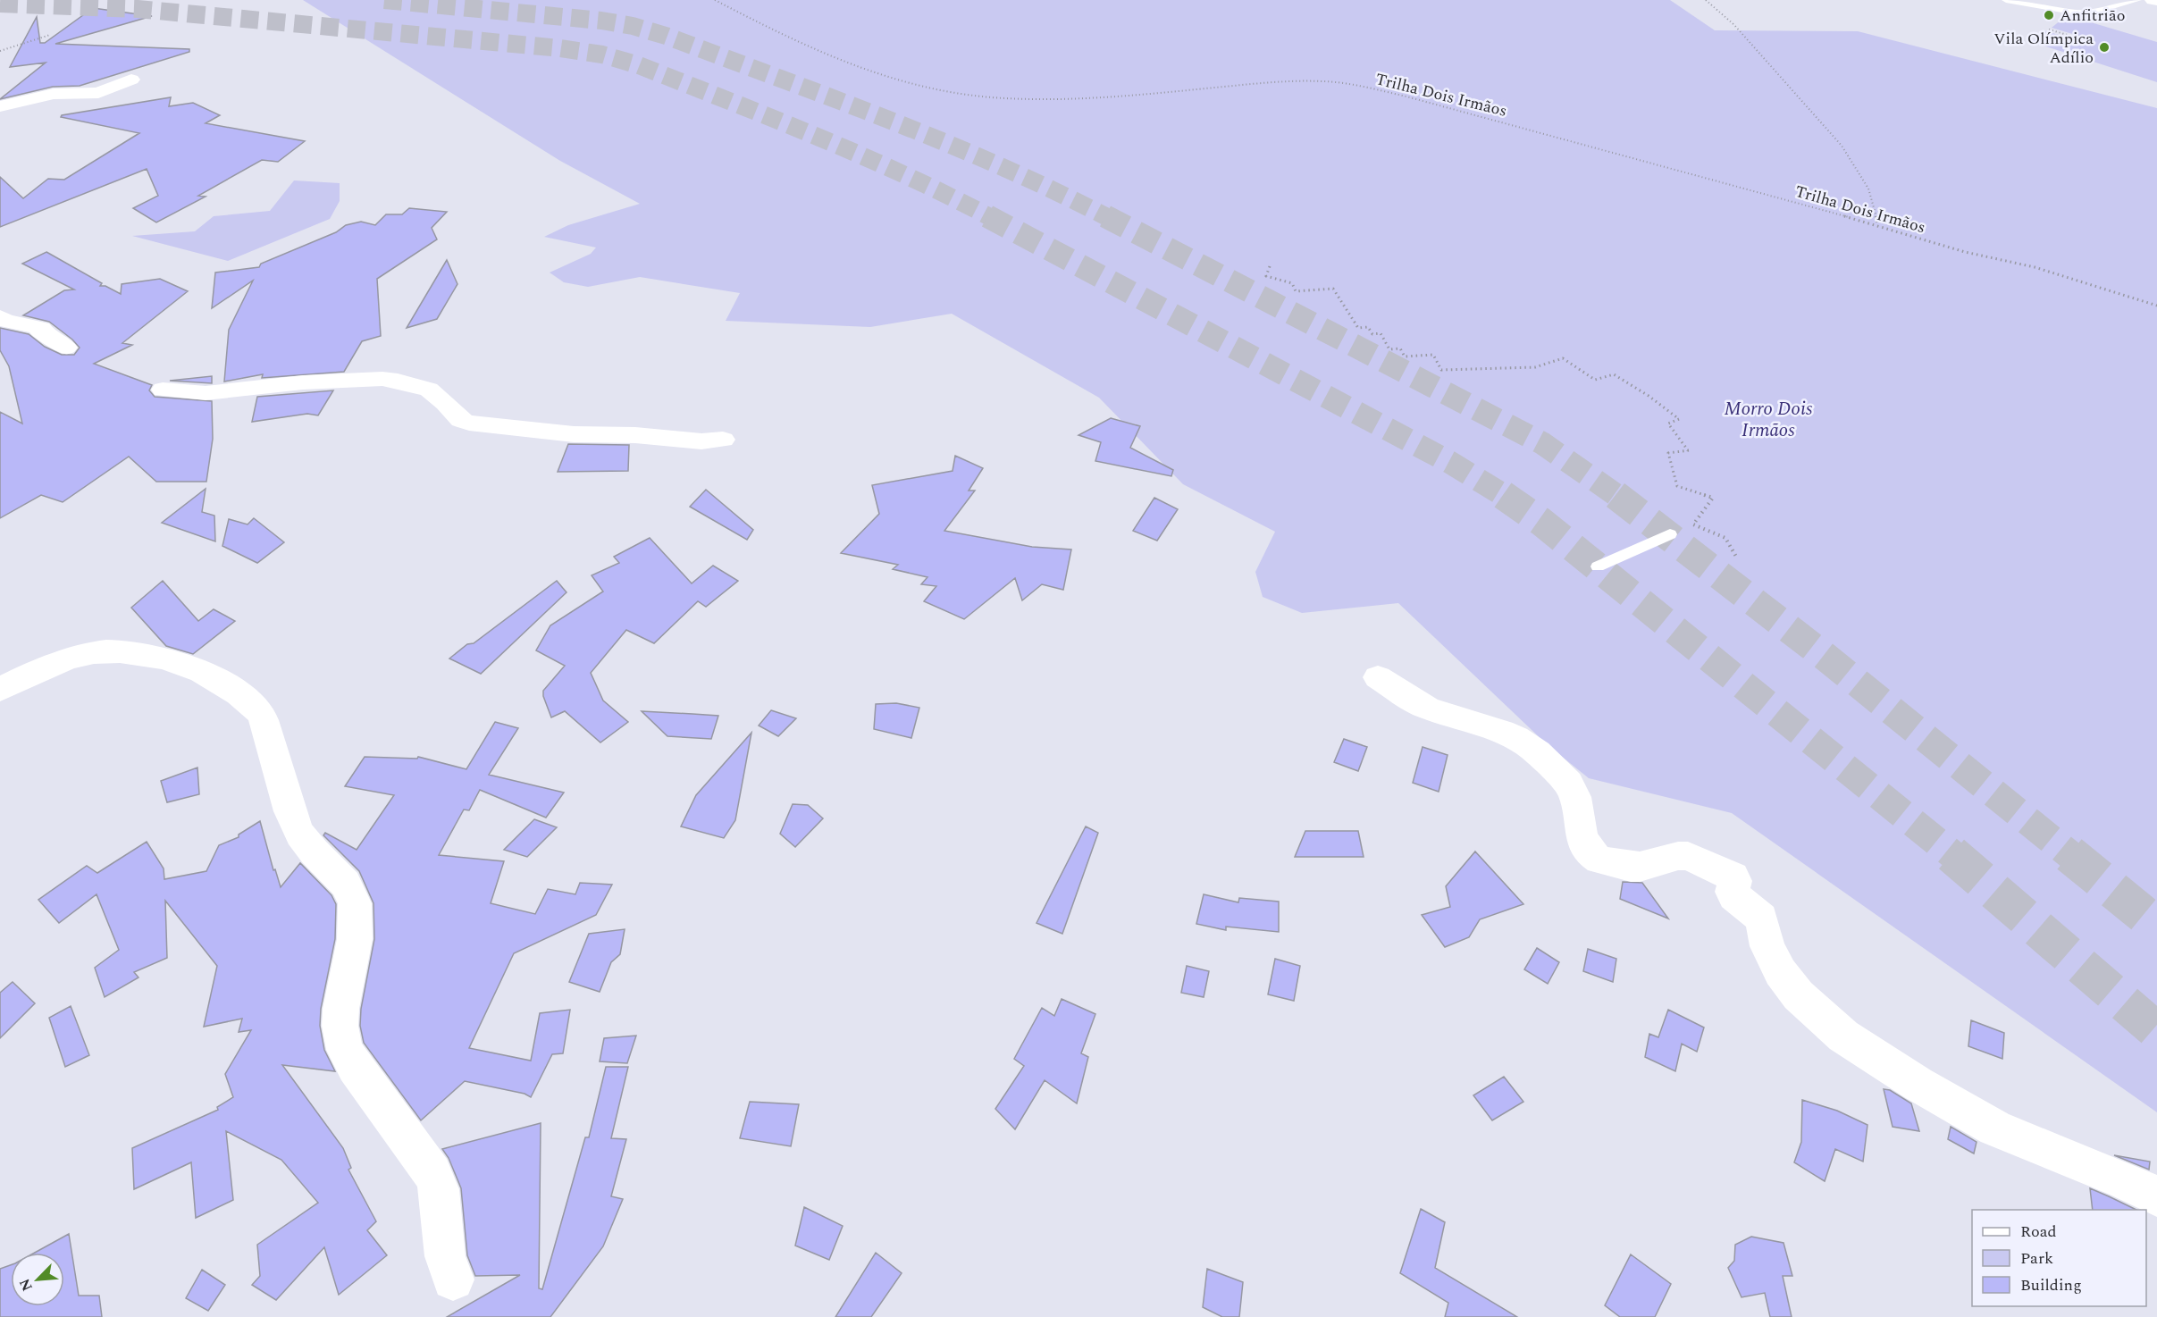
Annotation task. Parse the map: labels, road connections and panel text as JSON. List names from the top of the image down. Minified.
{"streets":{"path":["Trilha Dois Irmãos"]},"parks":["Morro Dois Irmãos"],"places":["Anfitrião","Vila Olímpica Adílio"],"legend":["Road","Park","Building"],"north":"bottom left"}
